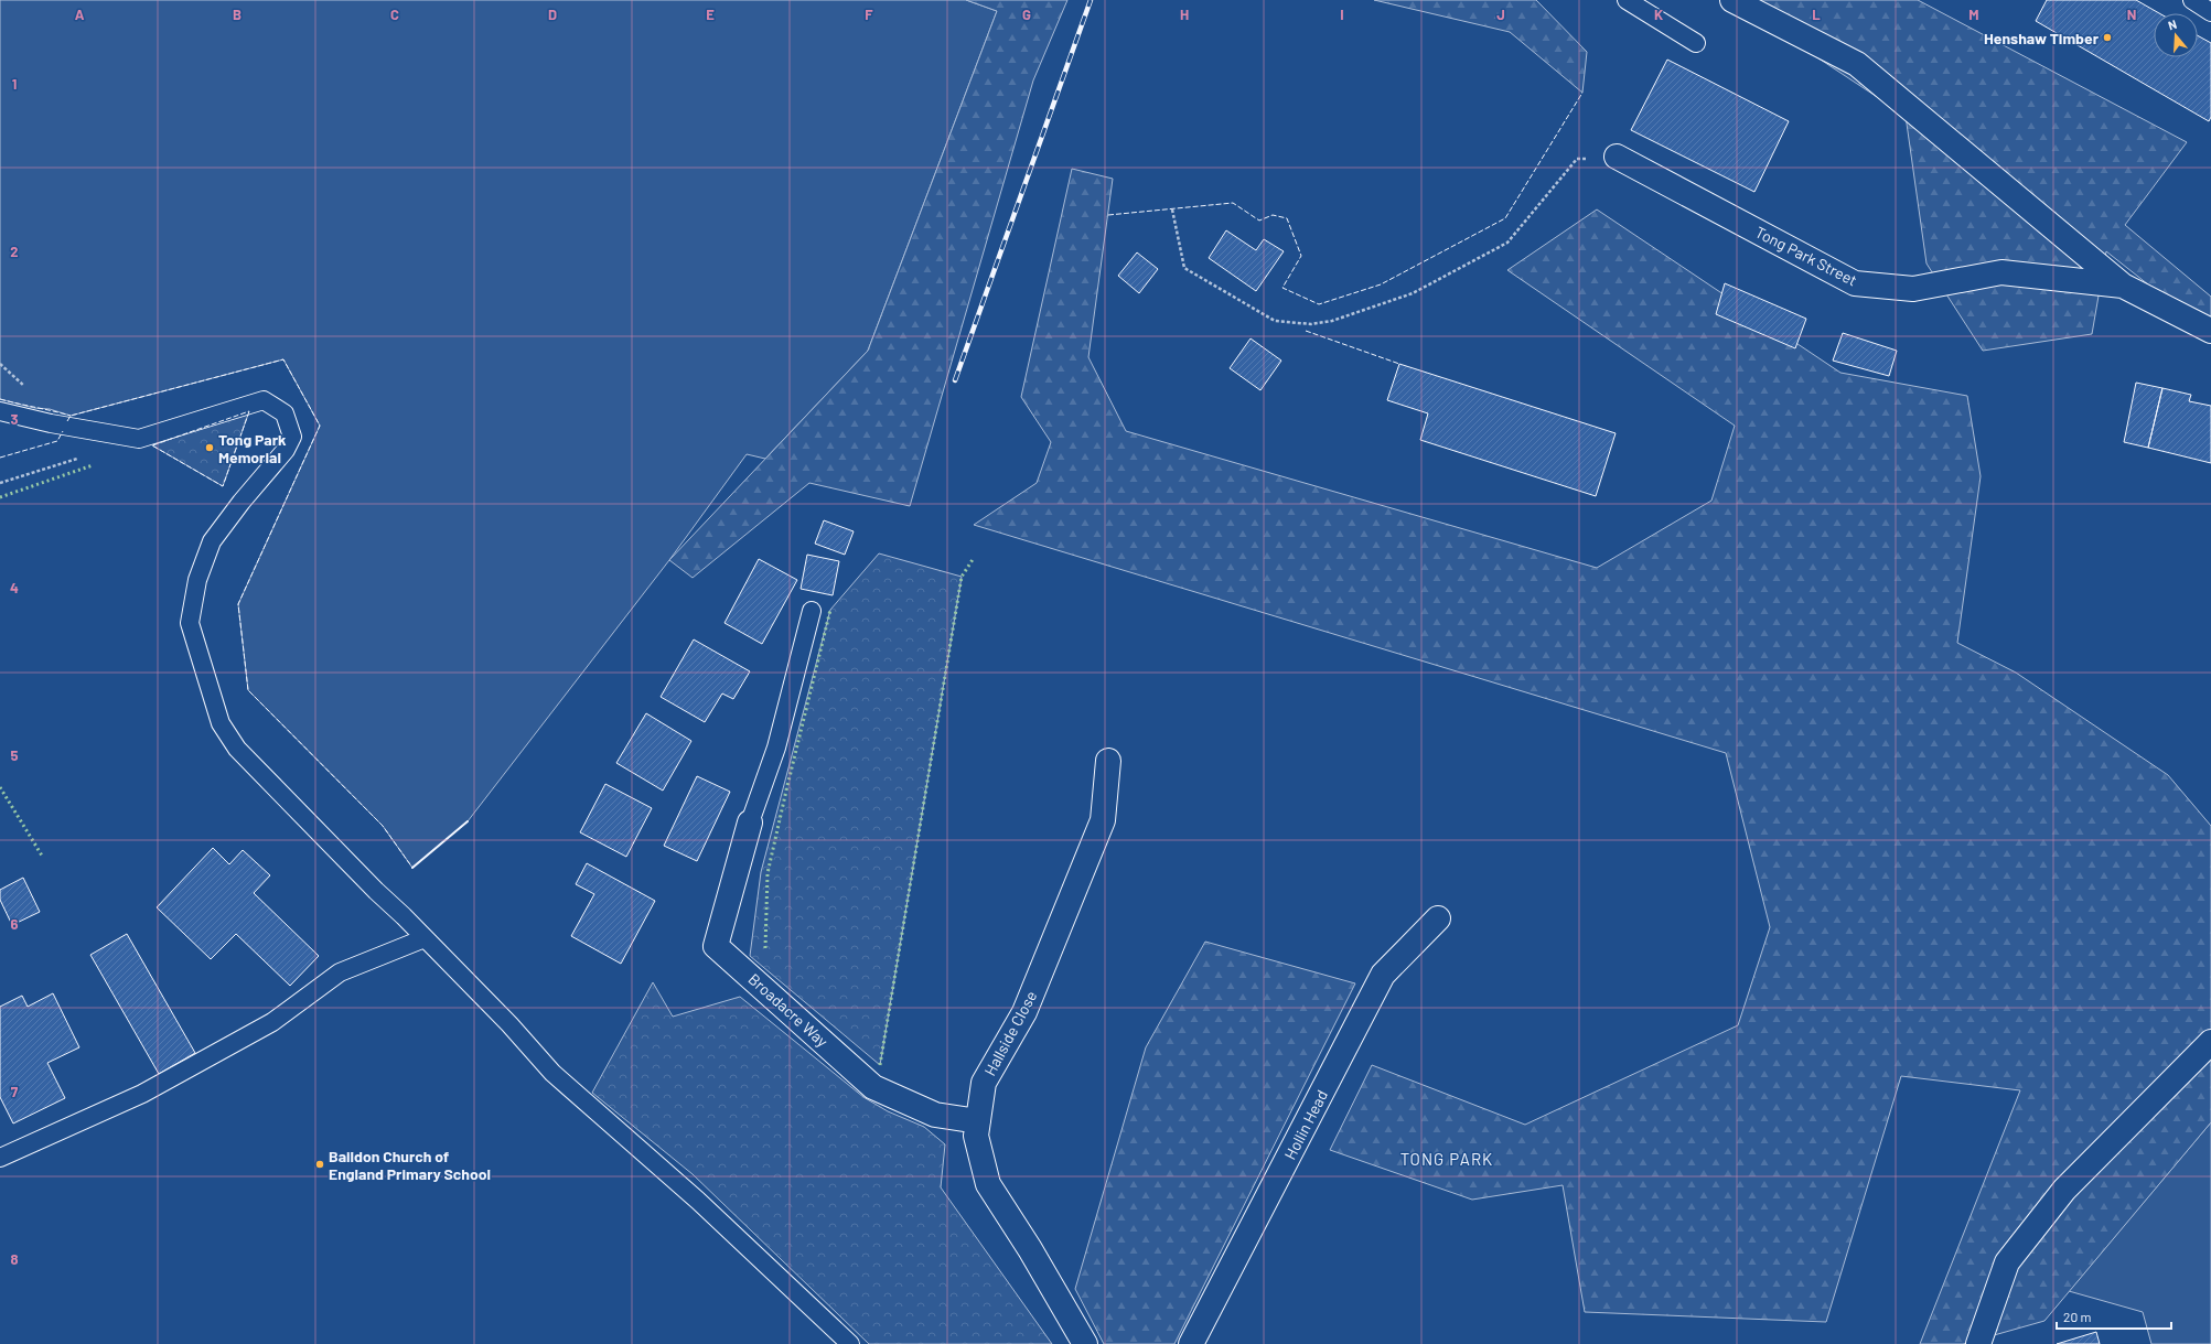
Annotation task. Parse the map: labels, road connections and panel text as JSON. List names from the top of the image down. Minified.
{"streets":{"street":["Tong Park Street","Broadacre Way","Hallside Close","Hollin Head"]},"crossings":[["Broadacre Way","Hallside Close"]],"districts":["TONG PARK"],"places":["Henshaw Timber","Tong Park Memorial","Baildon Church of England Primary School"],"scale_bar":"20 m","north":"top","grid":{"columns":["A","B","C","D","E","F","G","H","I","J","K","L","M","N"],"rows":["1","2","3","4","5","6","7","8"]}}
